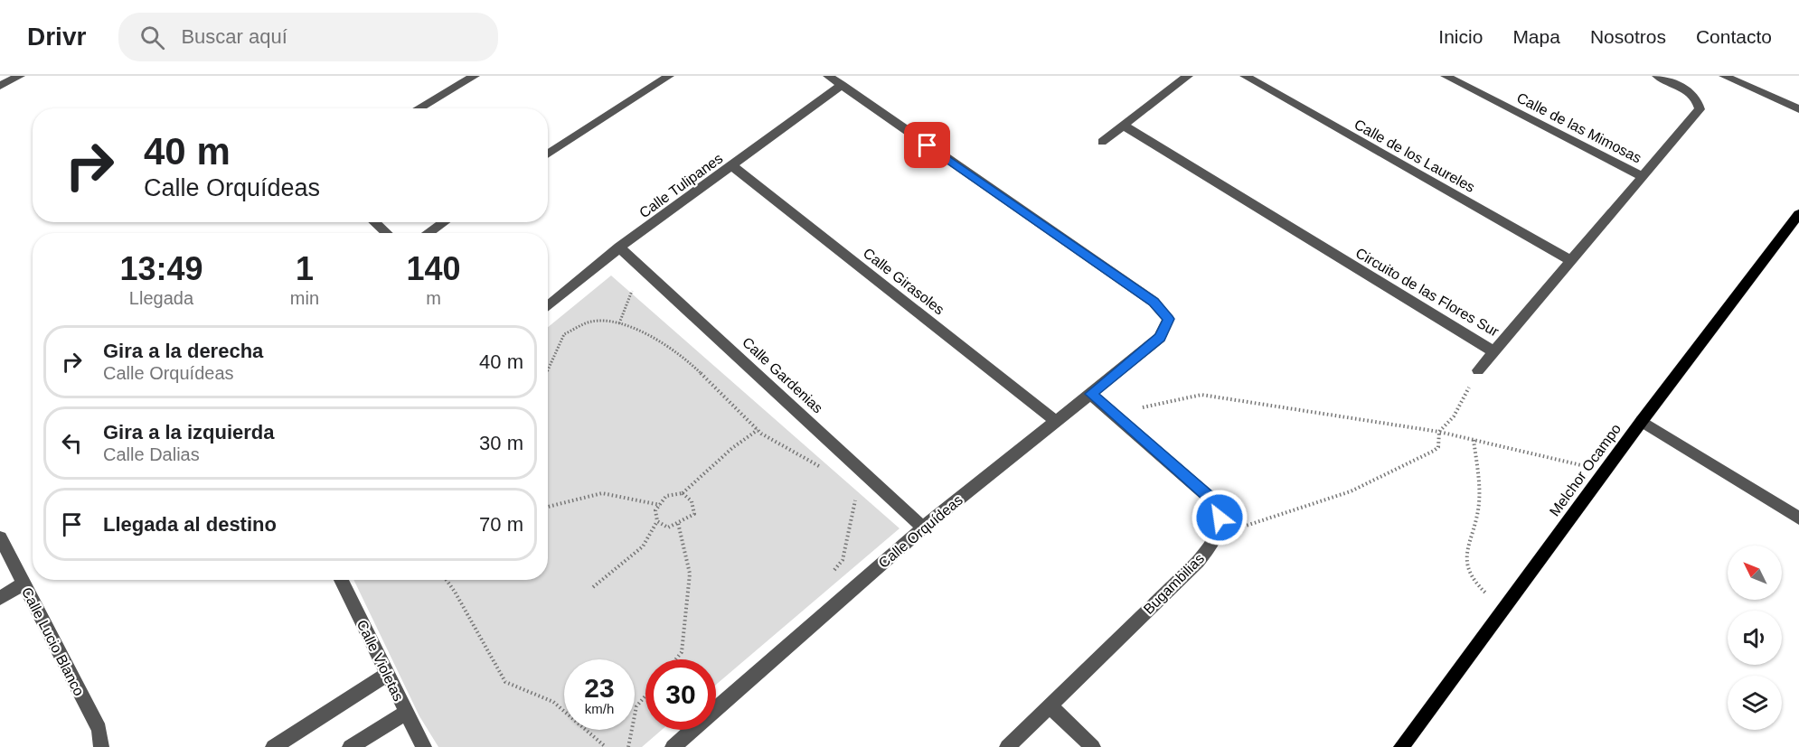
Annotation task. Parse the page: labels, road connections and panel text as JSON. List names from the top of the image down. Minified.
{"streets":{"main road":["Melchor Ocampo"],"street":["Calle de las Mimosas","Calle de los Laureles","Calle Tulipanes","Calle Girasoles","Circuito de las Flores Sur","Calle Gardenias","Calle Orquídeas","Bugambilias","Calle Lucio Blanco","Calle Violetas"]},"crossings":[["Calle de las Mimosas","Circuito de las Flores Sur"],["Calle de los Laureles","Circuito de las Flores Sur"],["Calle Tulipanes","Calle Girasoles"],["Calle Tulipanes","Calle Gardenias"],["Calle Tulipanes","Calle Orquídeas"],["Calle Girasoles","Calle Orquídeas"],["Calle Gardenias","Calle Orquídeas"]],"north":"top left","page":{"header":"Drivr","search":"Buscar aquí","nav":["Inicio","Mapa","Nosotros","Contacto"],"turn":["40 m","Calle Orquídeas"],"eta":["13:49","Llegada","1","min","140","m"],"list":[{"name":"Gira a la derecha","note":"Calle Orquídeas","value":"40 m"},{"name":"Gira a la izquierda","note":"Calle Dalias","value":"30 m"},{"name":"Llegada al destino","value":"70 m"}],"speed":"23 km/h","limit":"30"}}
